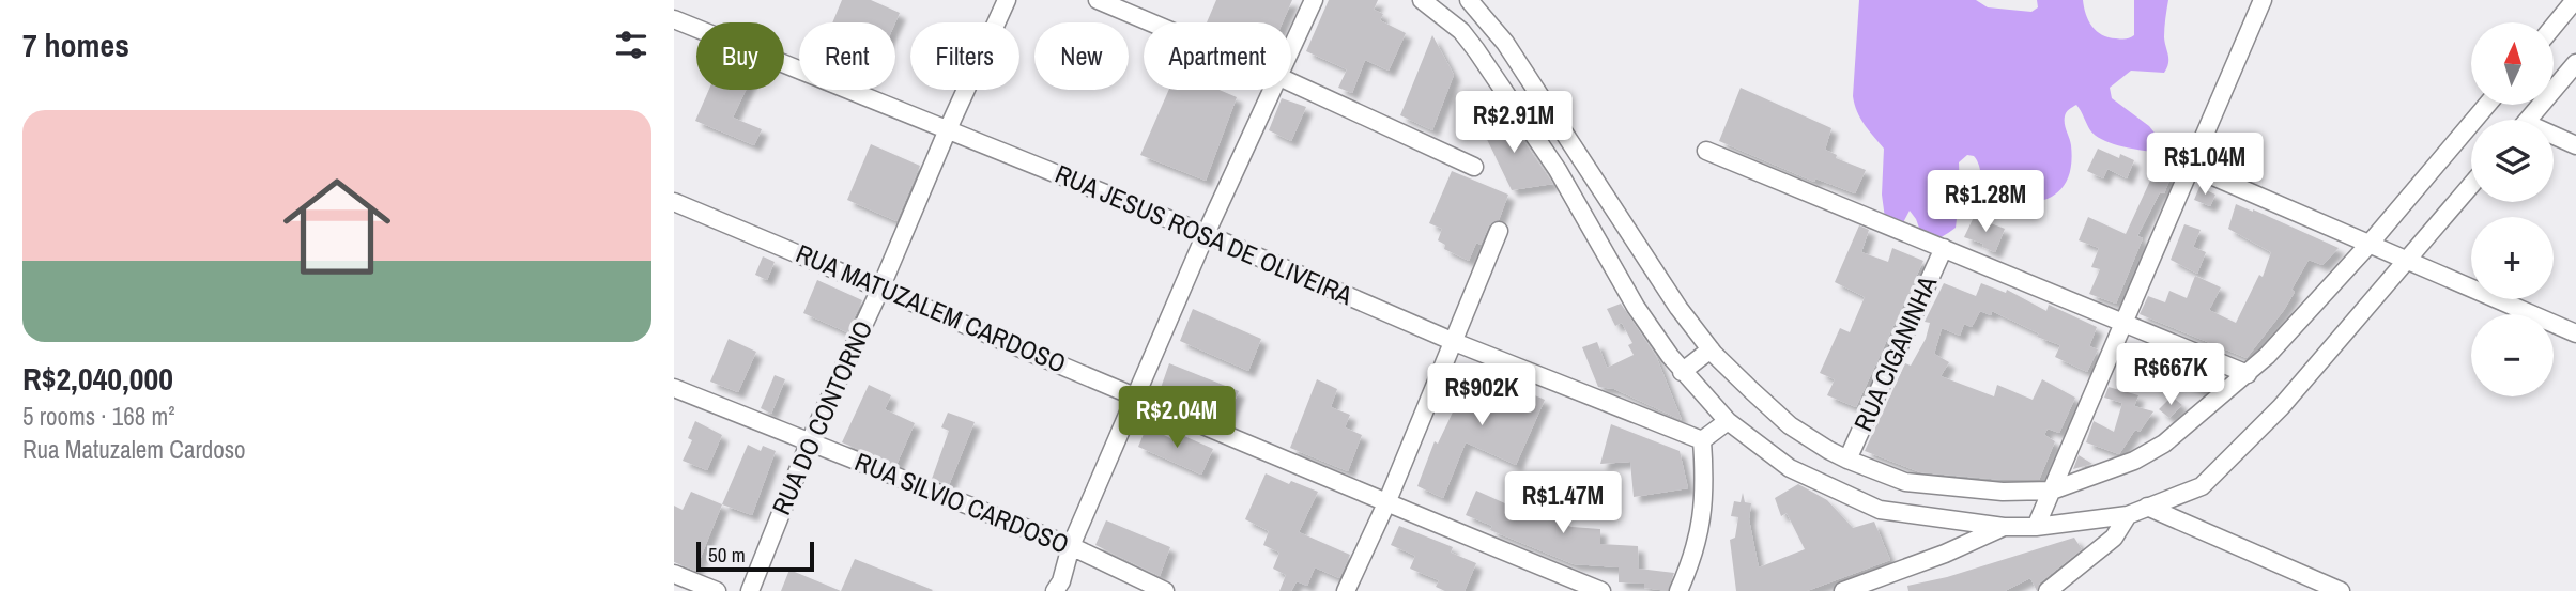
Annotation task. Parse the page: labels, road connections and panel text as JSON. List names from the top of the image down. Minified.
{"streets":{"street":["RUA JESUS ROSA DE OLIVEIRA","RUA MATUZALEM CARDOSO","RUA CIGANINHA","RUA DO CONTORNO","RUA SILVIO CARDOSO"]},"crossings":[["RUA JESUS ROSA DE OLIVEIRA","RUA DO CONTORNO"],["RUA MATUZALEM CARDOSO","RUA DO CONTORNO"],["RUA DO CONTORNO","RUA SILVIO CARDOSO"]],"scale_bar":"50 m","north":"top","page":{"heading":"7 homes","map_buttons":["+","−"],"chip":["Buy","Rent","Filters","New","Apartment"],"list":[{"name":"R$2,040,000","note":"5 rooms · 168 m² · Rua Matuzalem Cardoso"}],"price":["R$2.91M","R$1.04M","R$1.28M","R$667K","R$902K","R$2.04M","R$1.47M"],"scale":"50 m"}}
